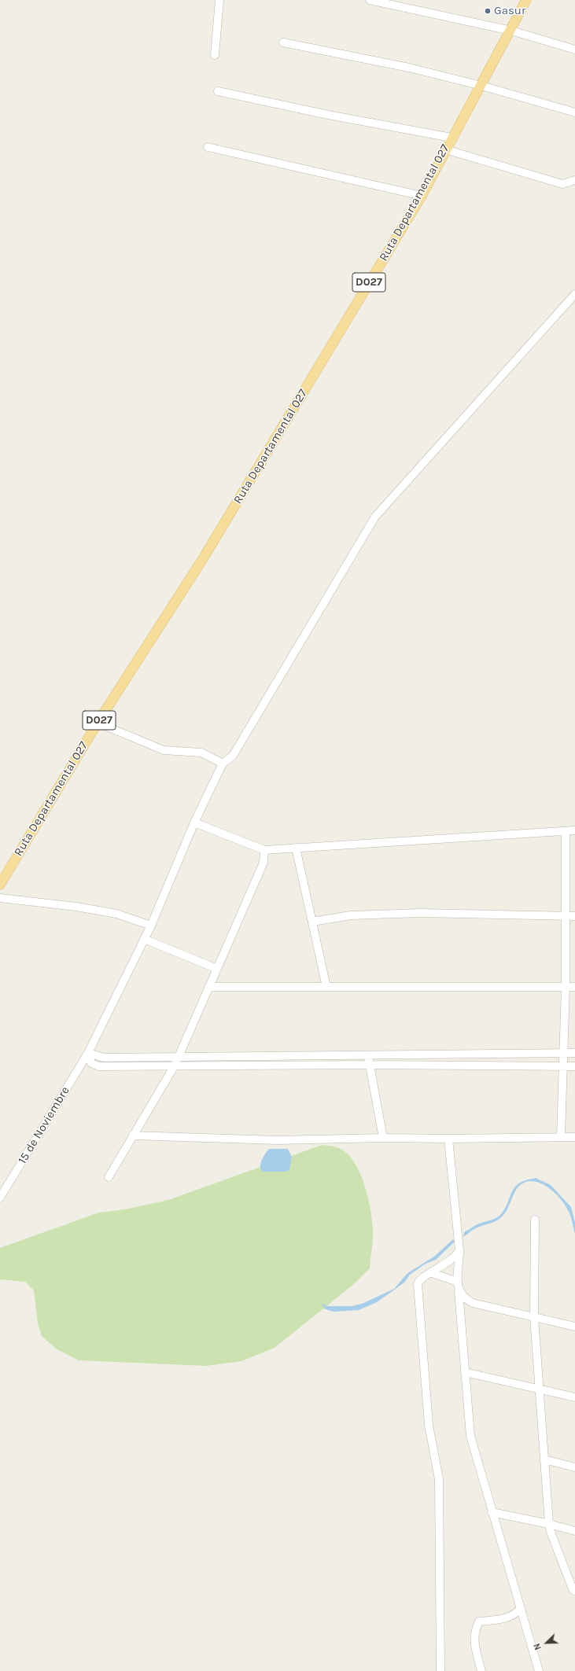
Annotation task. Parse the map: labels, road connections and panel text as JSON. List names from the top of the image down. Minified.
{"streets":{"main road":["Ruta Departamental 027","D027"],"street":["15 de Noviembre"]},"places":["Gasur"],"north":"bottom left"}
